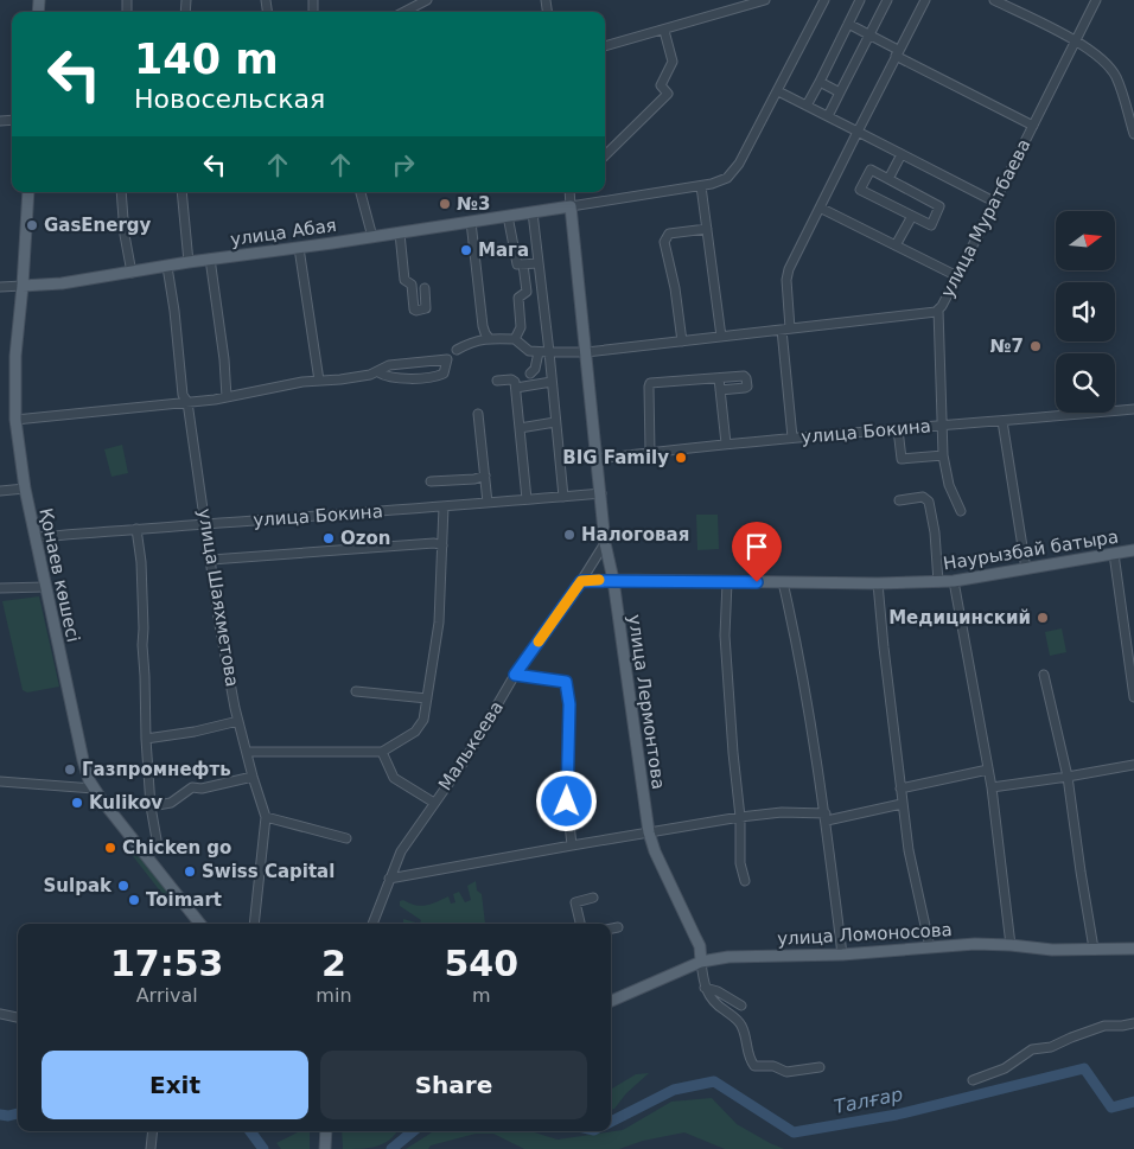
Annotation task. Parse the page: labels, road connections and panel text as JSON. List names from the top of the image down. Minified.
{"streets":{"main road":["улица Абая","Наурызбай батыра","Қонаев көшесі","улица Лермонтова","улица Ломоносова"],"street":["улица Муратбаева","улица Бокина","улица Шаяхметова","Малькеева"]},"crossings":[["улица Муратбаева","улица Лермонтова"],["улица Абая","Қонаев көшесі"],["улица Абая","улица Шаяхметова"],["улица Абая","улица Лермонтова"],["улица Бокина","Қонаев көшесі"],["улица Бокина","улица Шаяхметова"],["улица Бокина","улица Лермонтова"],["Наурызбай батыра","улица Лермонтова"],["улица Лермонтова","Малькеева"],["улица Лермонтова","улица Ломоносова"]],"water":["Талғар"],"places":["№3","GasEnergy","Мага","№7","BIG Family","Налоговая","Ozon","Медицинский","Газпромнефть","Kulikov","Chicken go","Swiss Capital","Sulpak","Toimart"],"north":"right","page":{"turn":["140 m","Новосельская"],"eta":["17:53","Arrival","2","min","540","m"],"buttons":["Exit","Share"]}}
